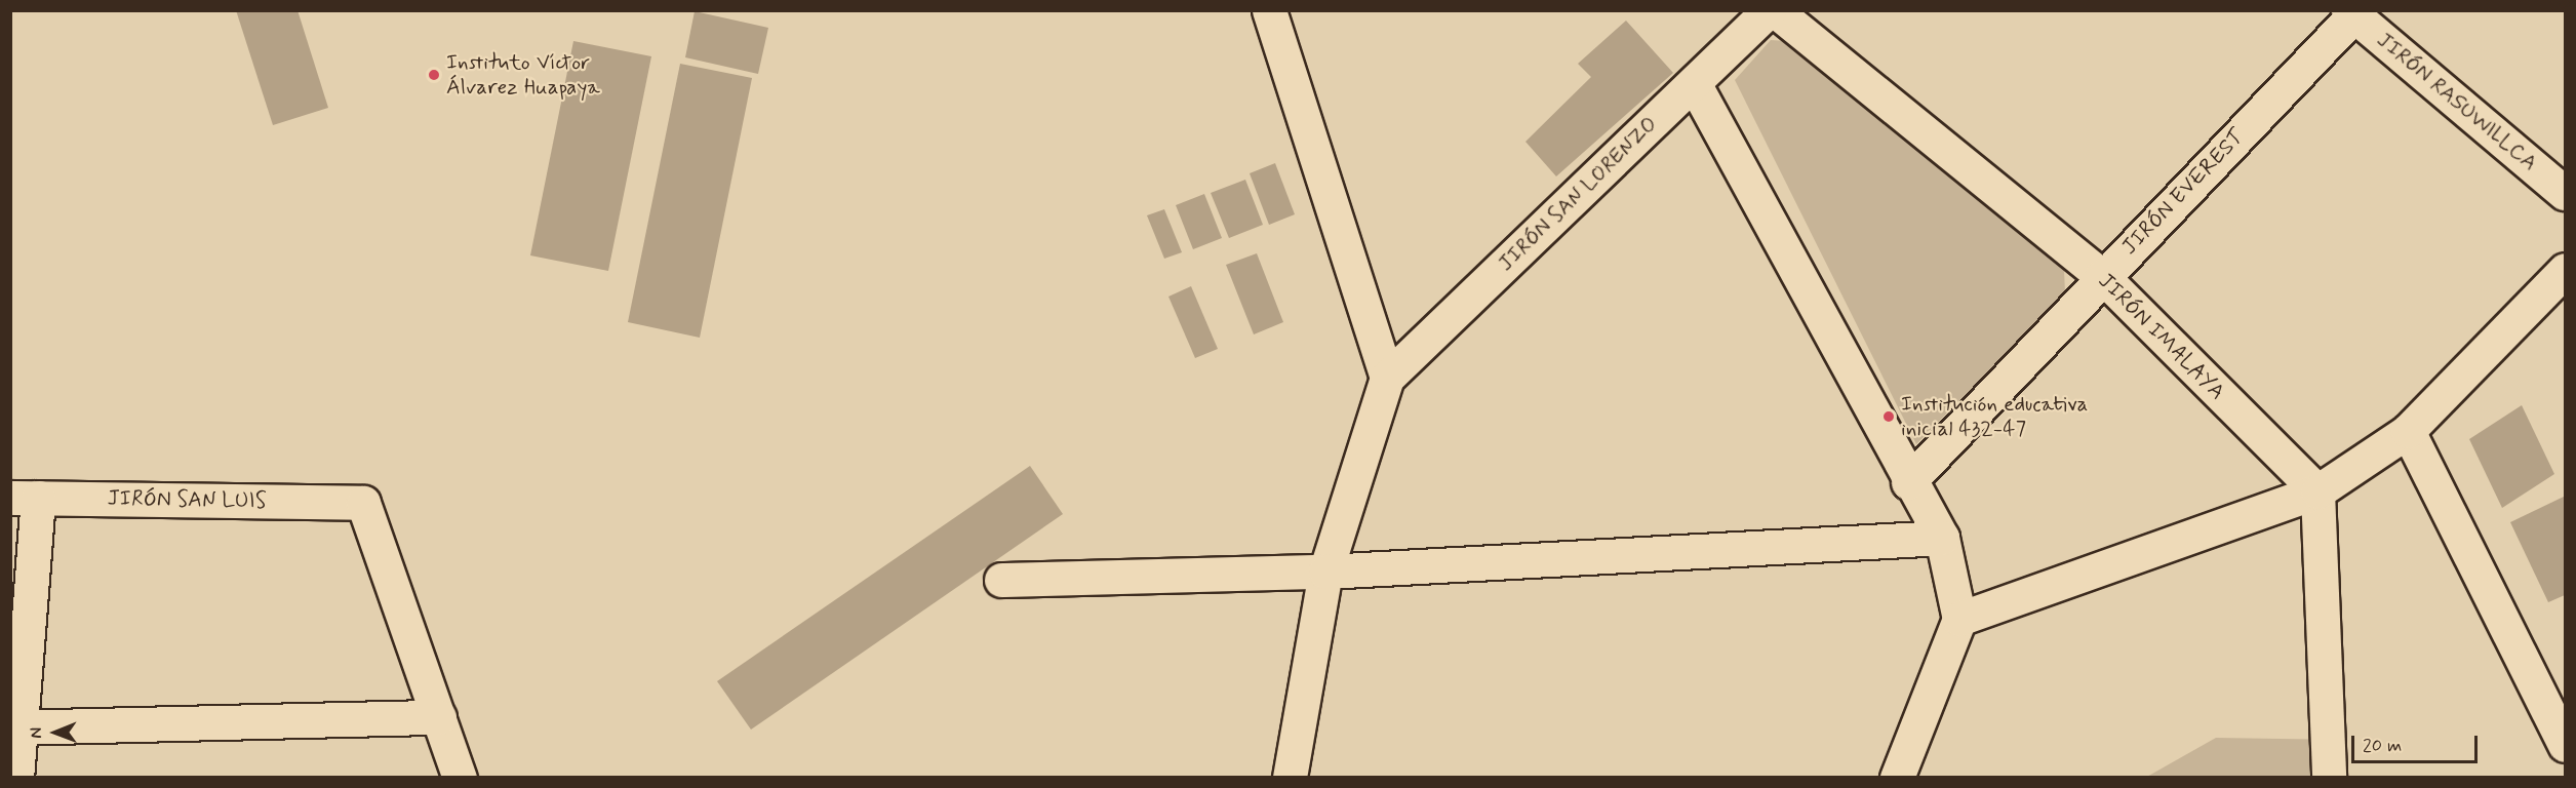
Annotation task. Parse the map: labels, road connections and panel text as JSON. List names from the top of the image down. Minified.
{"streets":{"street":["JIRÓN RASUWILLCA","JIRÓN EVEREST","JIRÓN SAN LORENZO","JIRÓN IMALAYA","JIRÓN SAN LUIS"]},"crossings":[["JIRÓN RASUWILLCA","JIRÓN EVEREST"],["JIRÓN EVEREST","JIRÓN IMALAYA"]],"places":["Instituto Víctor Álvarez Huapaya","Institución educativa inicial 432-47"],"scale_bar":"20 m","north":"left"}
